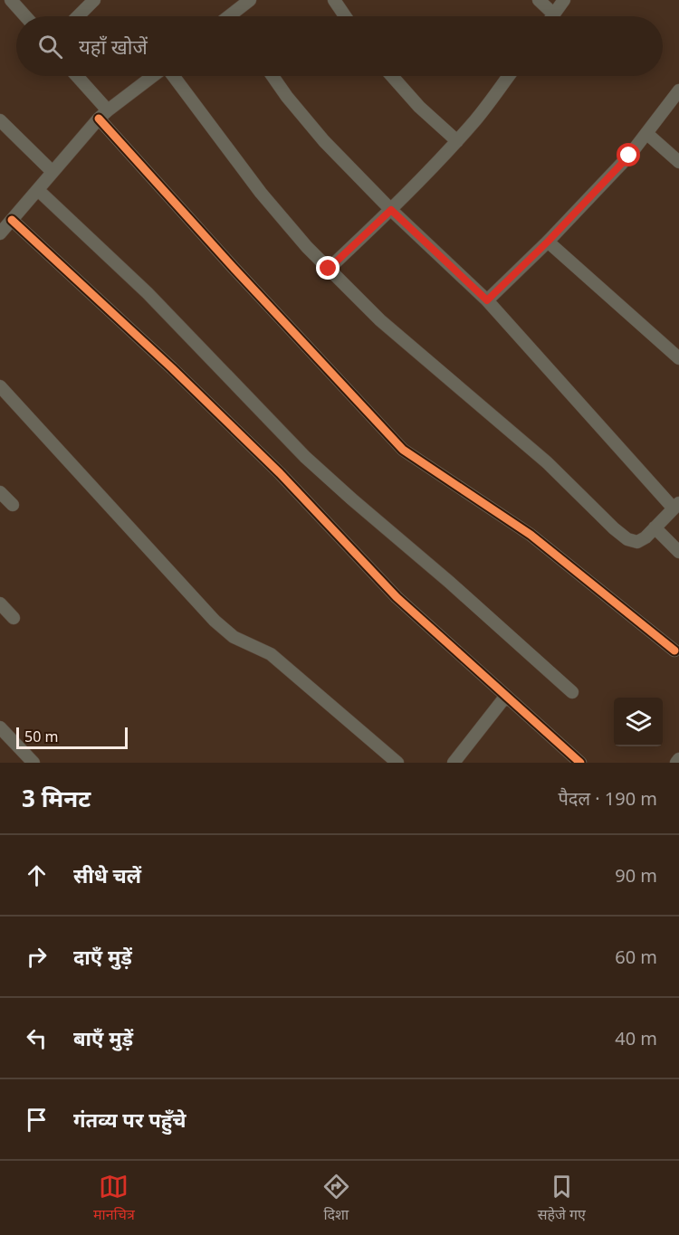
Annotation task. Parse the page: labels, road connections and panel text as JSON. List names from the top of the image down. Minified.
{"scale_bar":"50 m","page":{"search":"यहाँ खोजें","scale":"50 m","heading":["3 मिनट","पैदल · 190 m"],"list":[["सीधे चलें","90 m"],["दाएँ मुड़ें","60 m"],["बाएँ मुड़ें","40 m"],"गंतव्य पर पहुँचे"],"nav":["मानचित्र","दिशा","सहेजे गए"]}}
